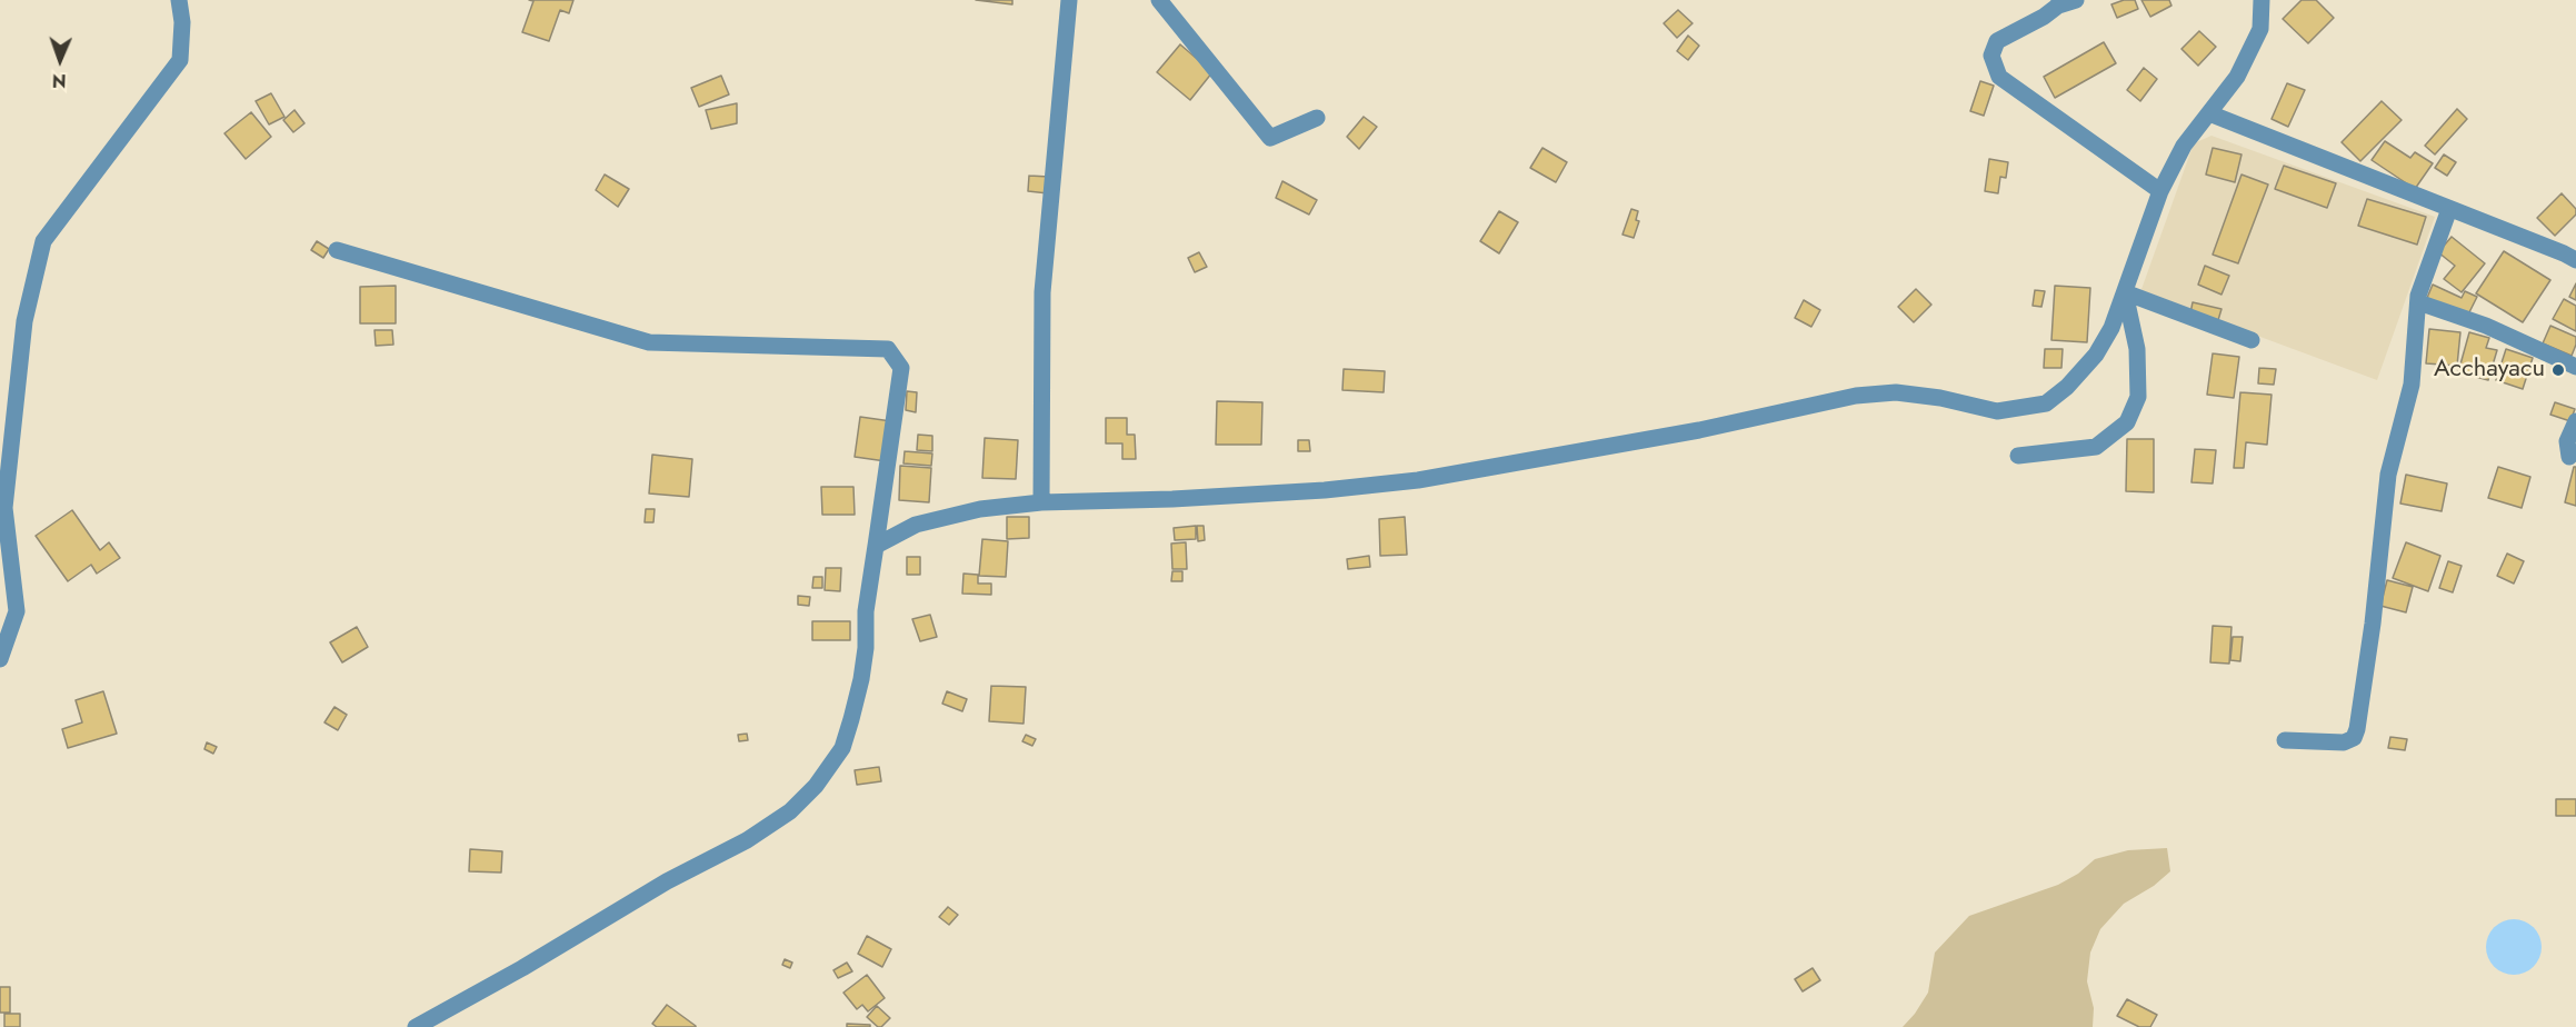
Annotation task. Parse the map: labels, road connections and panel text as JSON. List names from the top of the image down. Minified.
{"places":["Acchayacu"],"north":"bottom"}
